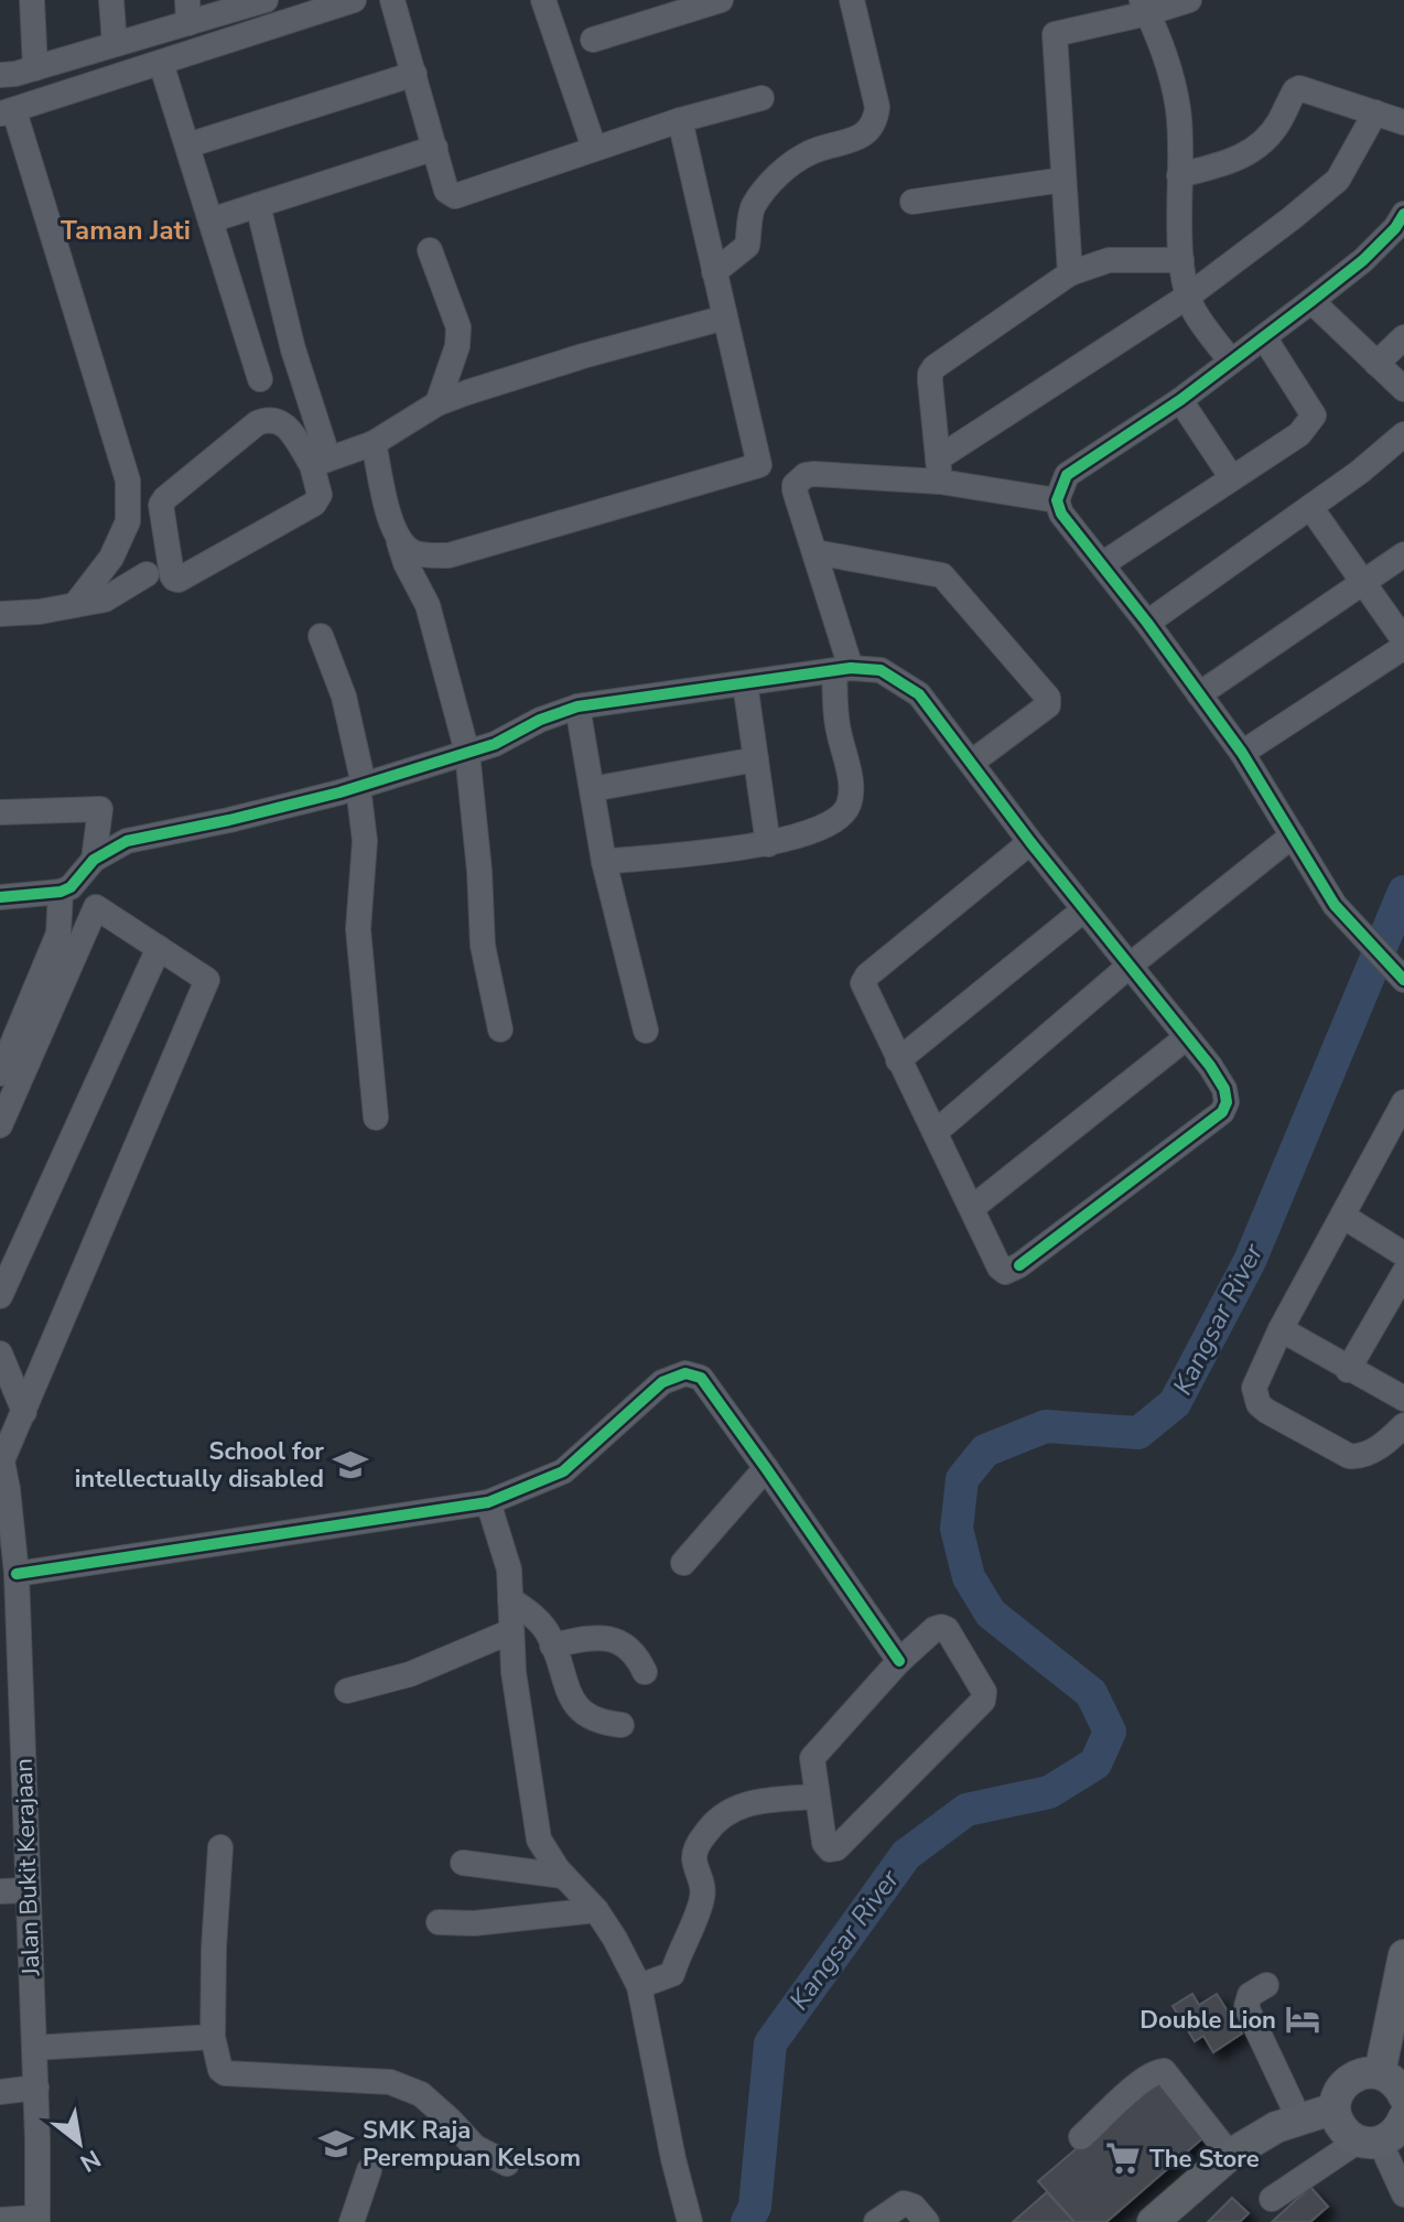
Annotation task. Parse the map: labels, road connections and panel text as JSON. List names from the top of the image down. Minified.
{"streets":{"street":["Jalan Bukit Kerajaan"]},"districts":["Taman Jati"],"water":["Kangsar River"],"places":{"school or university":["School for intellectually disabled","SMK Raja Perempuan Kelsom"],"hotel":["Double Lion"],"supermarket":["The Store"]},"north":"bottom right"}
